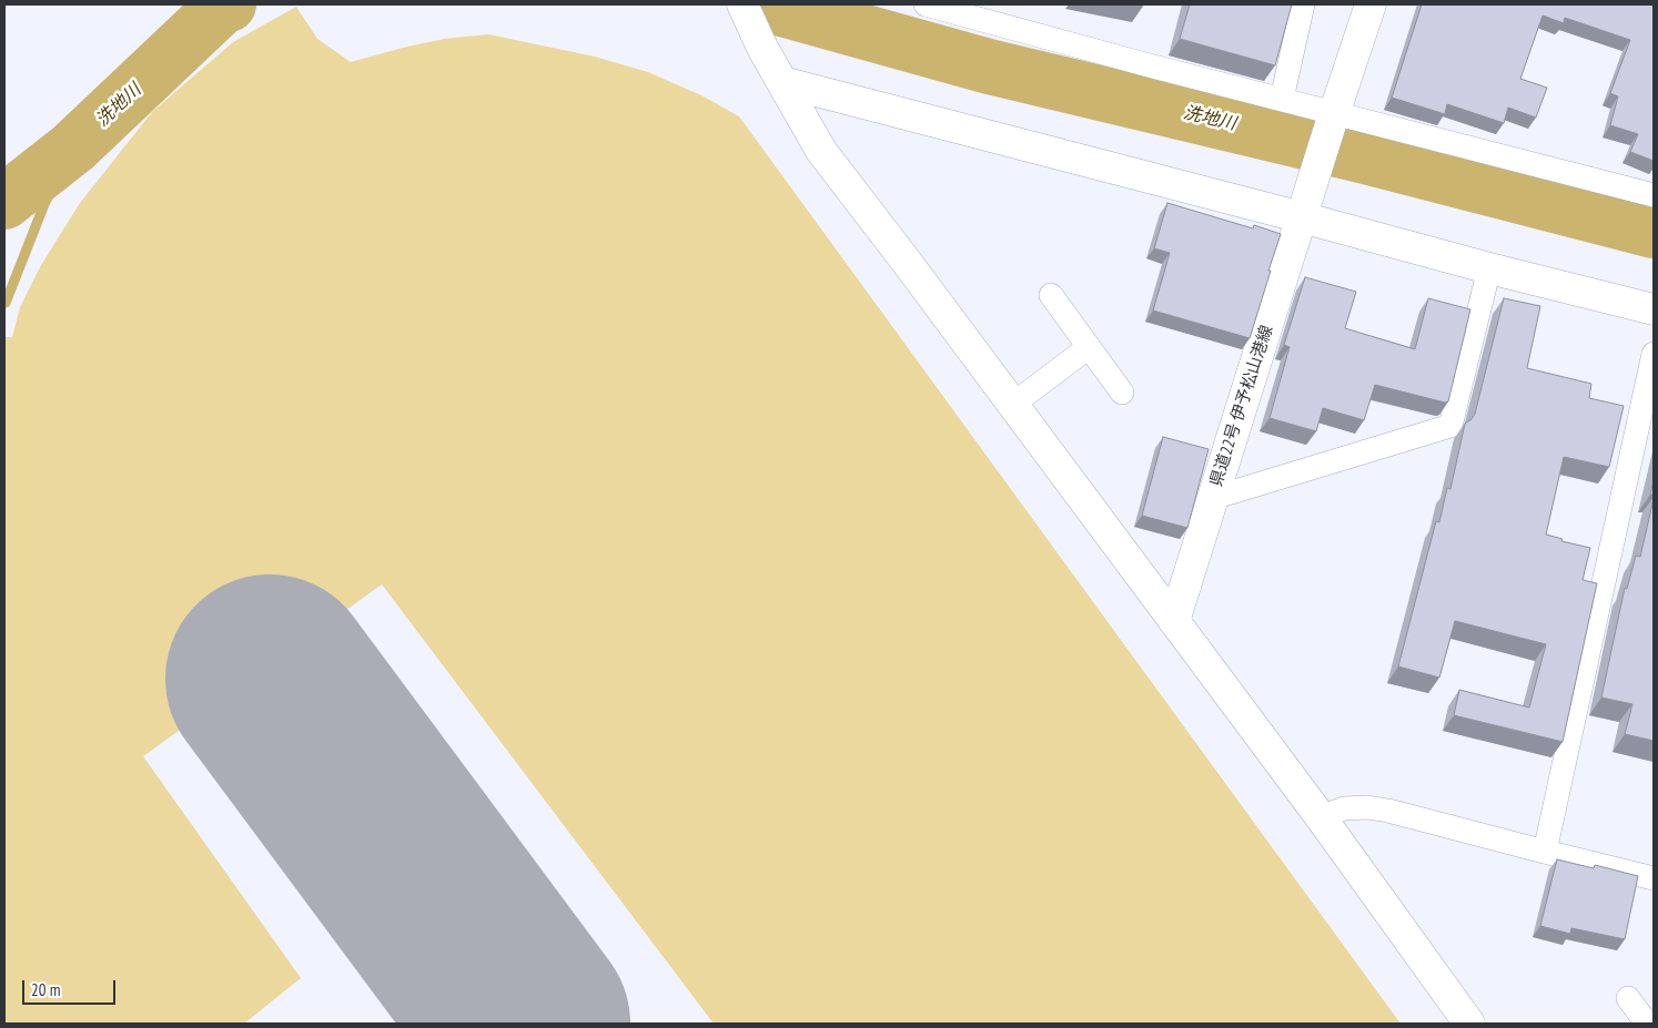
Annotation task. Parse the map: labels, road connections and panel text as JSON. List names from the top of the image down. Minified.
{"streets":{"street":["県道22号 伊予松山港線"]},"water":["洗地川"],"scale_bar":"20 m"}
